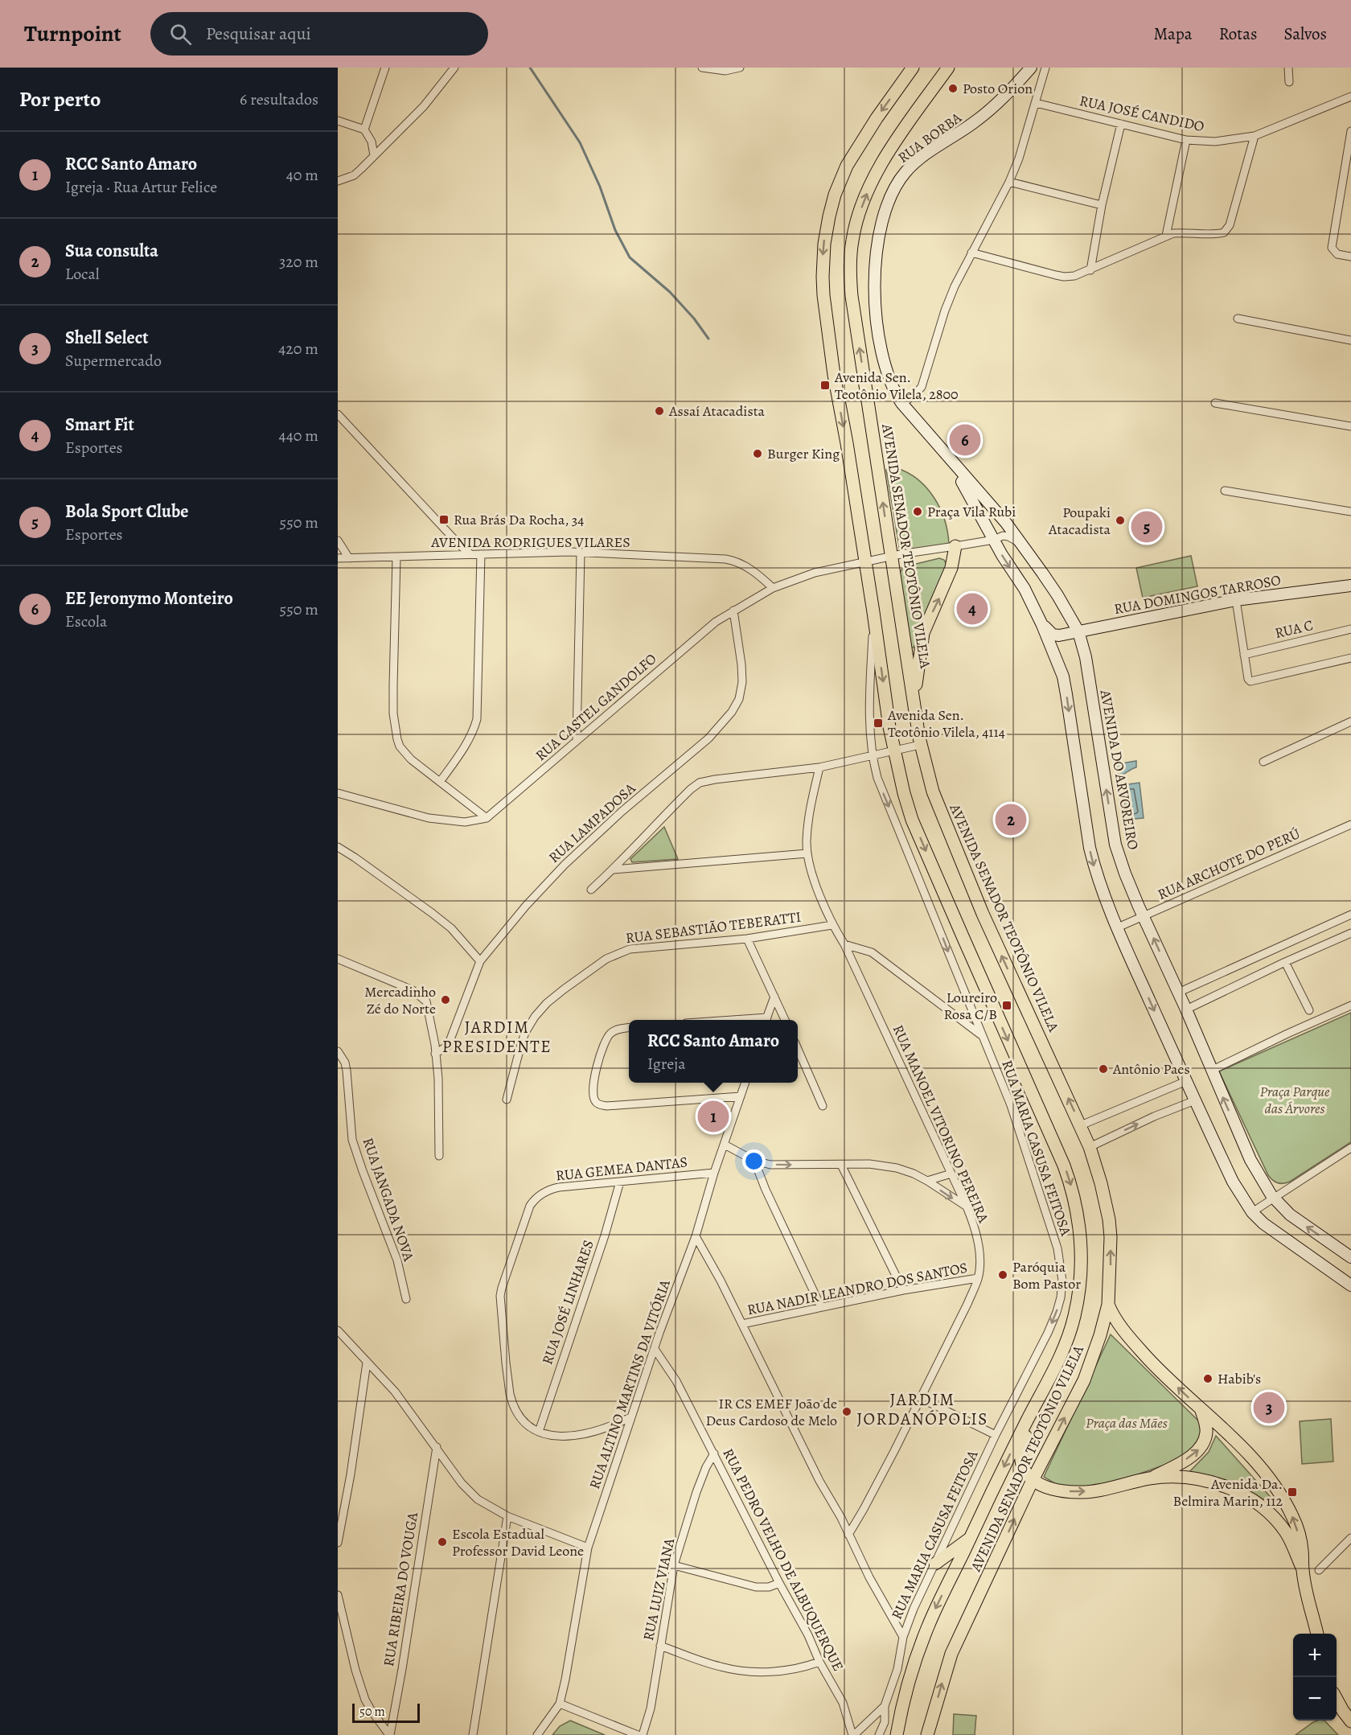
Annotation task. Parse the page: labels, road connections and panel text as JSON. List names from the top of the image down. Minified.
{"streets":{"main road":["AVENIDA SENADOR TEOTÔNIO VILELA"],"street":["RUA JOSÉ CANDIDO","RUA BORBA","AVENIDA RODRIGUES VILARES","RUA DOMINGOS TARROSO","RUA C","RUA CASTEL GANDOLFO","AVENIDA DO ARVOREIRO","RUA LAMPADOSA","RUA ARCHOTE DO PERÚ","RUA SEBASTIÃO TEBERATTI","RUA MANOEL VITORINO PEREIRA","RUA MARIA CASUSA FEITOSA","RUA GEMEA DANTAS","RUA JANGADA NOVA","RUA NADIR LEANDRO DOS SANTOS","RUA JOSÉ LINHARES","RUA ALTINO MARTINS DA VITÓRIA","RUA PEDRO VELHO DE ALBUQUERQUE","RUA RIBEIRA DO VOUGA","RUA LUIZ VIANA"]},"crossings":[["RUA BORBA","AVENIDA DO ARVOREIRO"],["AVENIDA RODRIGUES VILARES","RUA CASTEL GANDOLFO"],["AVENIDA SENADOR TEOTÔNIO VILELA","RUA CASTEL GANDOLFO"],["AVENIDA SENADOR TEOTÔNIO VILELA","RUA MARIA CASUSA FEITOSA"],["RUA DOMINGOS TARROSO","AVENIDA DO ARVOREIRO"],["RUA CASTEL GANDOLFO","AVENIDA DO ARVOREIRO"],["RUA CASTEL GANDOLFO","RUA LAMPADOSA"],["AVENIDA DO ARVOREIRO","RUA ARCHOTE DO PERÚ"],["RUA SEBASTIÃO TEBERATTI","RUA MANOEL VITORINO PEREIRA"],["RUA MANOEL VITORINO PEREIRA","RUA NADIR LEANDRO DOS SANTOS"],["RUA MARIA CASUSA FEITOSA","RUA PEDRO VELHO DE ALBUQUERQUE"],["RUA GEMEA DANTAS","RUA JOSÉ LINHARES"],["RUA GEMEA DANTAS","RUA ALTINO MARTINS DA VITÓRIA"],["RUA ALTINO MARTINS DA VITÓRIA","RUA PEDRO VELHO DE ALBUQUERQUE"],["RUA PEDRO VELHO DE ALBUQUERQUE","RUA LUIZ VIANA"]],"one_way":["RUA MARIA CASUSA FEITOSA"],"districts":["JARDIM PRESIDENTE","JARDIM JORDANÓPOLIS"],"parks":["Praça Parque das Árvores","Praça das Mães"],"places":{"other":["Posto Orion","Assaí Atacadista","Burger King","Praça Vila Rubi","Poupaki Atacadista","Mercadinho Zé do Norte","Antônio Paes","Paróquia Bom Pastor","Habib's","IR CS EMEF João de Deus Cardoso de Melo","Escola Estadual Professor David Leone"],"transit":["Avenida Sen. Teotônio Vilela, 2800","Rua Brás Da Rocha, 34","Avenida Sen. Teotônio Vilela, 4114","Loureiro Rosa C/B","Avenida Da. Belmira Marin, 112"]},"scale_bar":"50 m","page":{"header":"Turnpoint","search":"Pesquisar aqui","nav":["Mapa","Rotas","Salvos"],"heading":["Por perto","6 resultados"],"list":[{"mark":"1","name":"RCC Santo Amaro","note":"Igreja · Rua Artur Felice","value":"40 m"},{"mark":"2","name":"Sua consulta","note":"Local","value":"320 m"},{"mark":"3","name":"Shell Select","note":"Supermercado","value":"420 m"},{"mark":"4","name":"Smart Fit","note":"Esportes","value":"440 m"},{"mark":"5","name":"Bola Sport Clube","note":"Esportes","value":"550 m"},{"mark":"6","name":"EE Jeronymo Monteiro","note":"Escola","value":"550 m"}],"pins":["6","5","4","2","1","3"],"popup":["RCC Santo Amaro","Igreja"],"map_buttons":["+","−"],"scale":"50 m"}}
